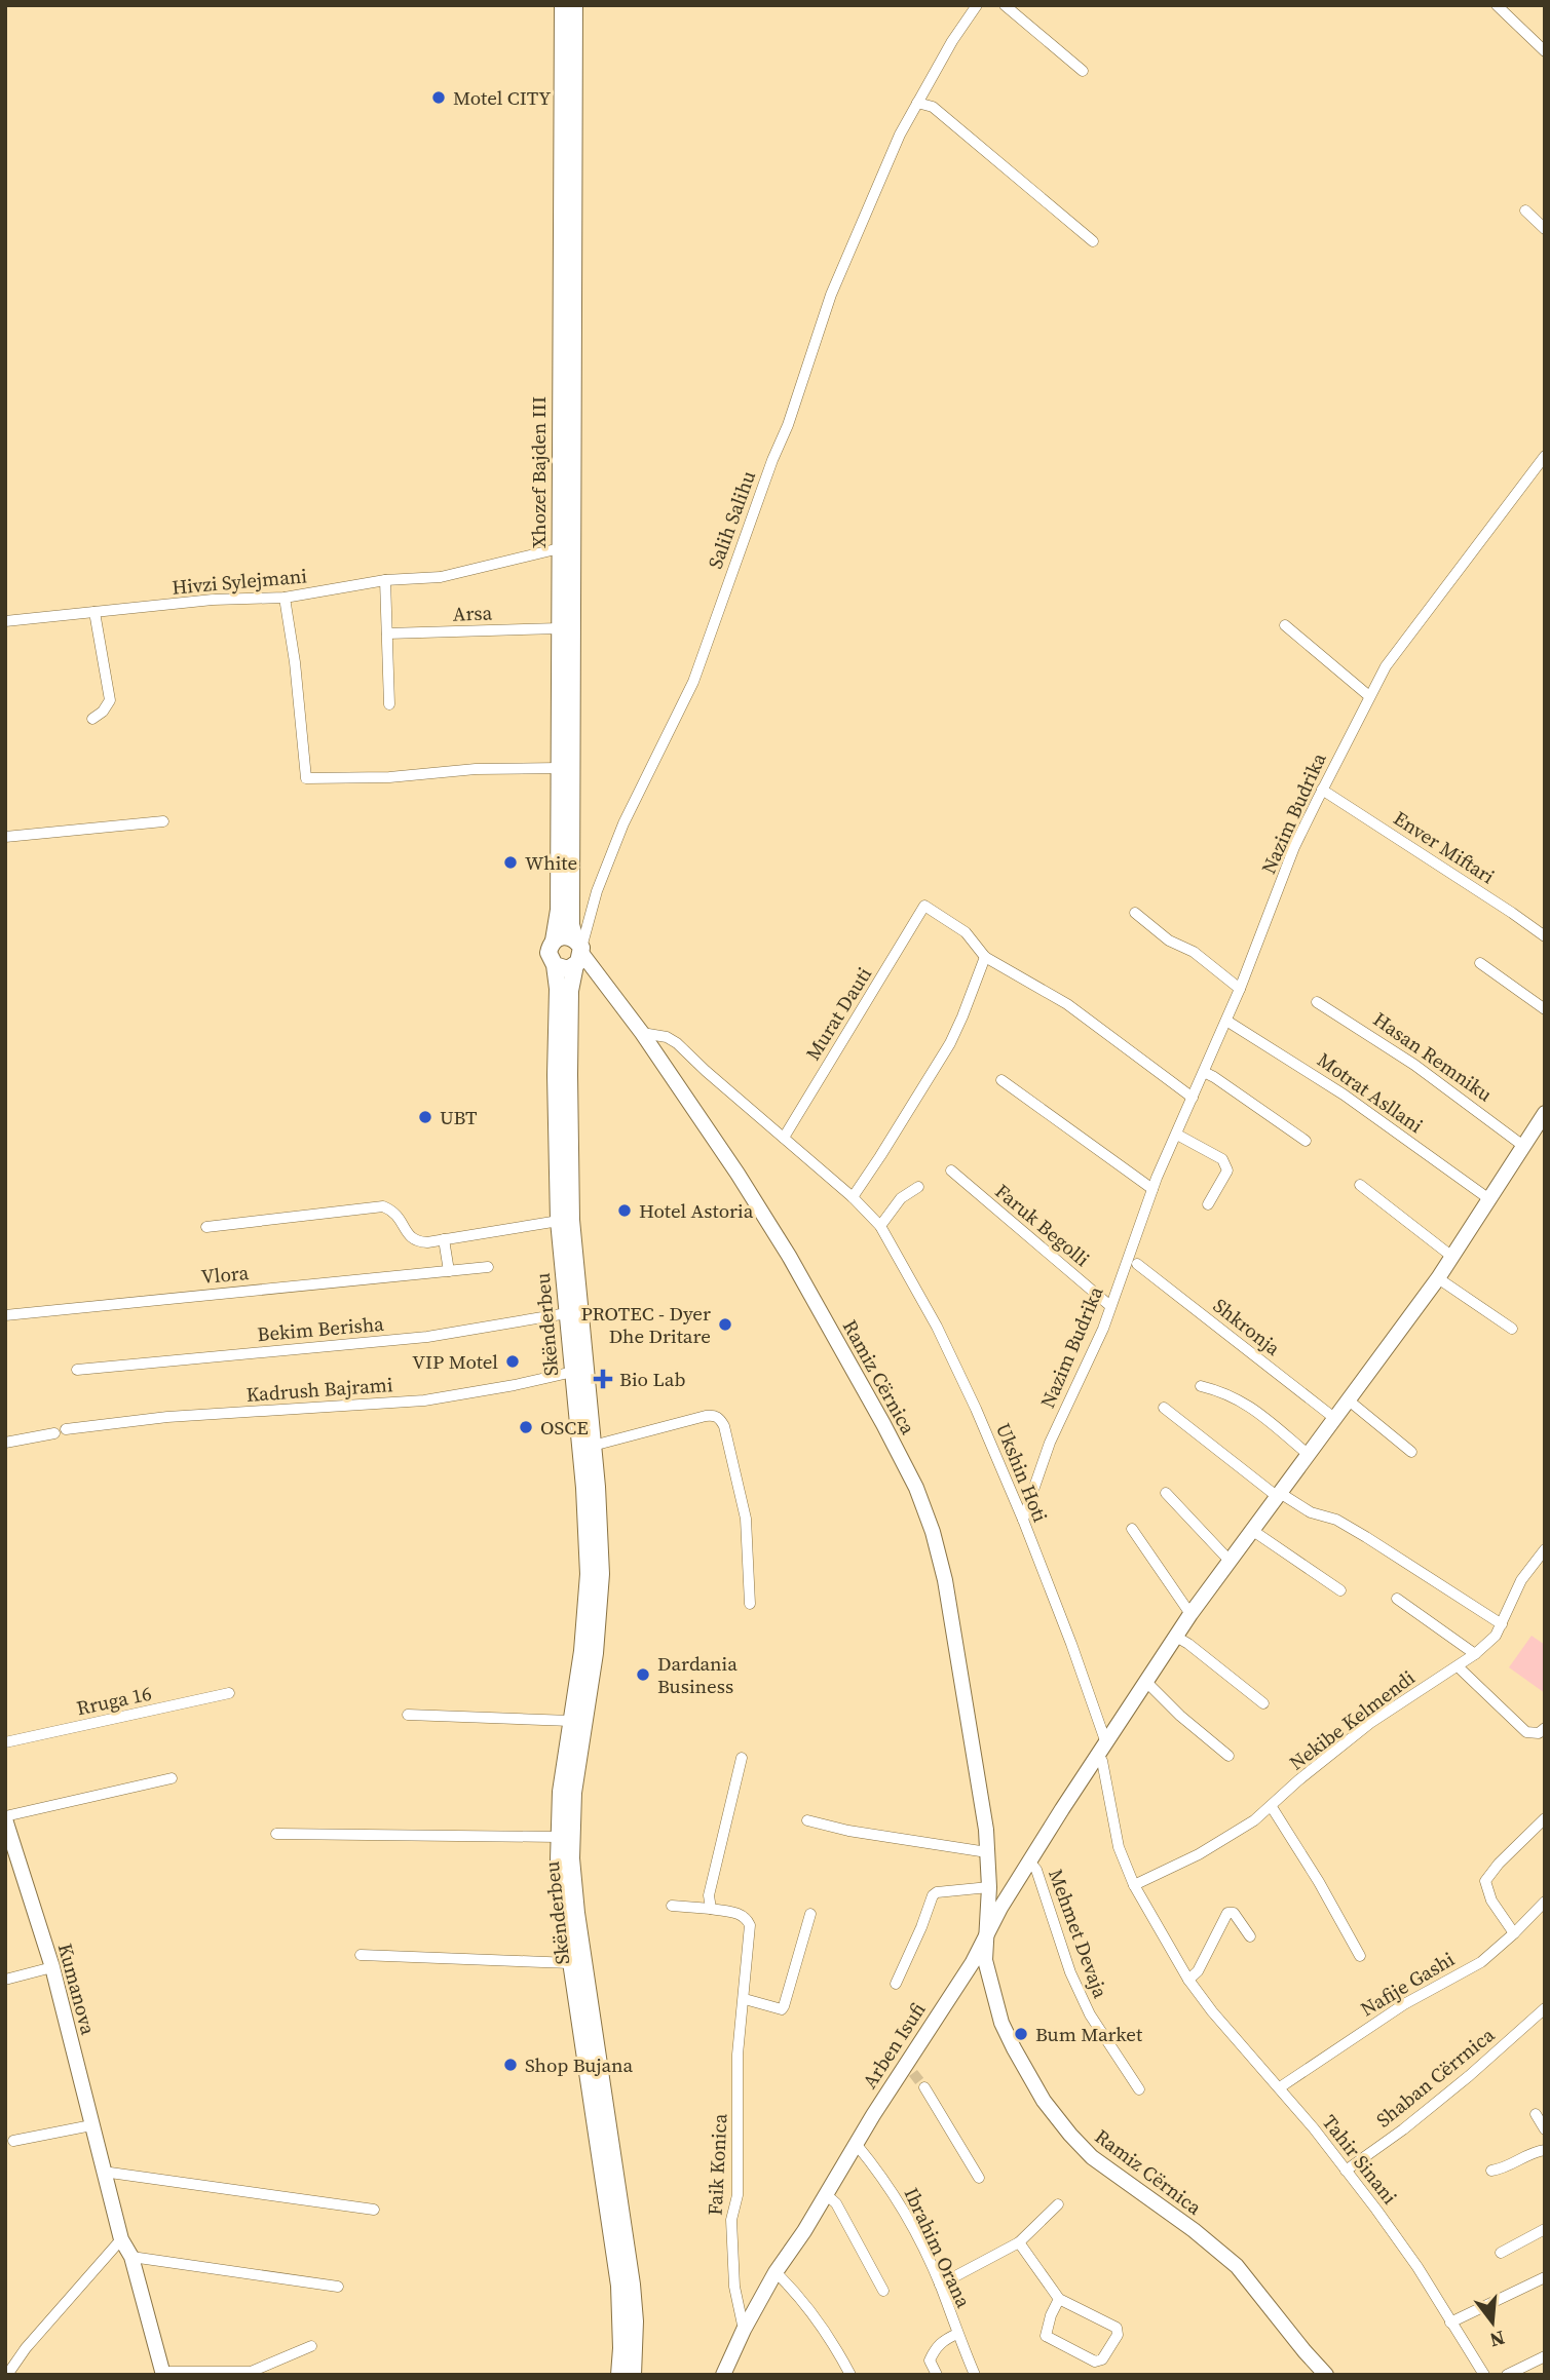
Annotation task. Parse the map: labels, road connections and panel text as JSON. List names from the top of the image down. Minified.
{"streets":{"main road":["Xhozef Bajden III","Skënderbeu"],"street":["Salih Salihu","Hivzi Sylejmani","Arsa","Nazim Budrika","Enver Miftari","Murat Dauti","Hasan Remniku","Motrat Asllani","Faruk Begolli","Vlora","Shkronja","Bekim Berisha","Ramiz Cërnica","Kadrush Bajrami","Ukshin Hoti","Rruga 16","Nekibe Kelmendi","Mehmet Devaja","Nafije Gashi","Kumanova","Arben Isufi","Shaban Cërrnica","Tahir Sinani","Faik Konica","Ibrahim Orana"]},"crossings":[["Xhozef Bajden III","Salih Salihu"],["Xhozef Bajden III","Hivzi Sylejmani"],["Xhozef Bajden III","Arsa"],["Xhozef Bajden III","Skënderbeu"],["Xhozef Bajden III","Ramiz Cërnica"],["Salih Salihu","Skënderbeu"],["Salih Salihu","Ramiz Cërnica"],["Nazim Budrika","Enver Miftari"],["Nazim Budrika","Motrat Asllani"],["Nazim Budrika","Faruk Begolli"],["Nazim Budrika","Ukshin Hoti"],["Murat Dauti","Ukshin Hoti"],["Skënderbeu","Bekim Berisha"],["Skënderbeu","Ramiz Cërnica"],["Skënderbeu","Kadrush Bajrami"],["Ramiz Cërnica","Ukshin Hoti"],["Ramiz Cërnica","Arben Isufi"],["Ukshin Hoti","Arben Isufi"],["Ukshin Hoti","Tahir Sinani"],["Nekibe Kelmendi","Tahir Sinani"],["Mehmet Devaja","Arben Isufi"],["Nafije Gashi","Tahir Sinani"],["Arben Isufi","Tahir Sinani"],["Arben Isufi","Faik Konica"],["Arben Isufi","Ibrahim Orana"],["Shaban Cërrnica","Tahir Sinani"]],"places":{"other":["Motel CITY","White","UBT","Hotel Astoria","PROTEC - Dyer Dhe Dritare","VIP Motel","OSCE","Dardania Business","Bum Market","Shop Bujana"],"health":["Bio Lab"]},"north":"bottom"}
